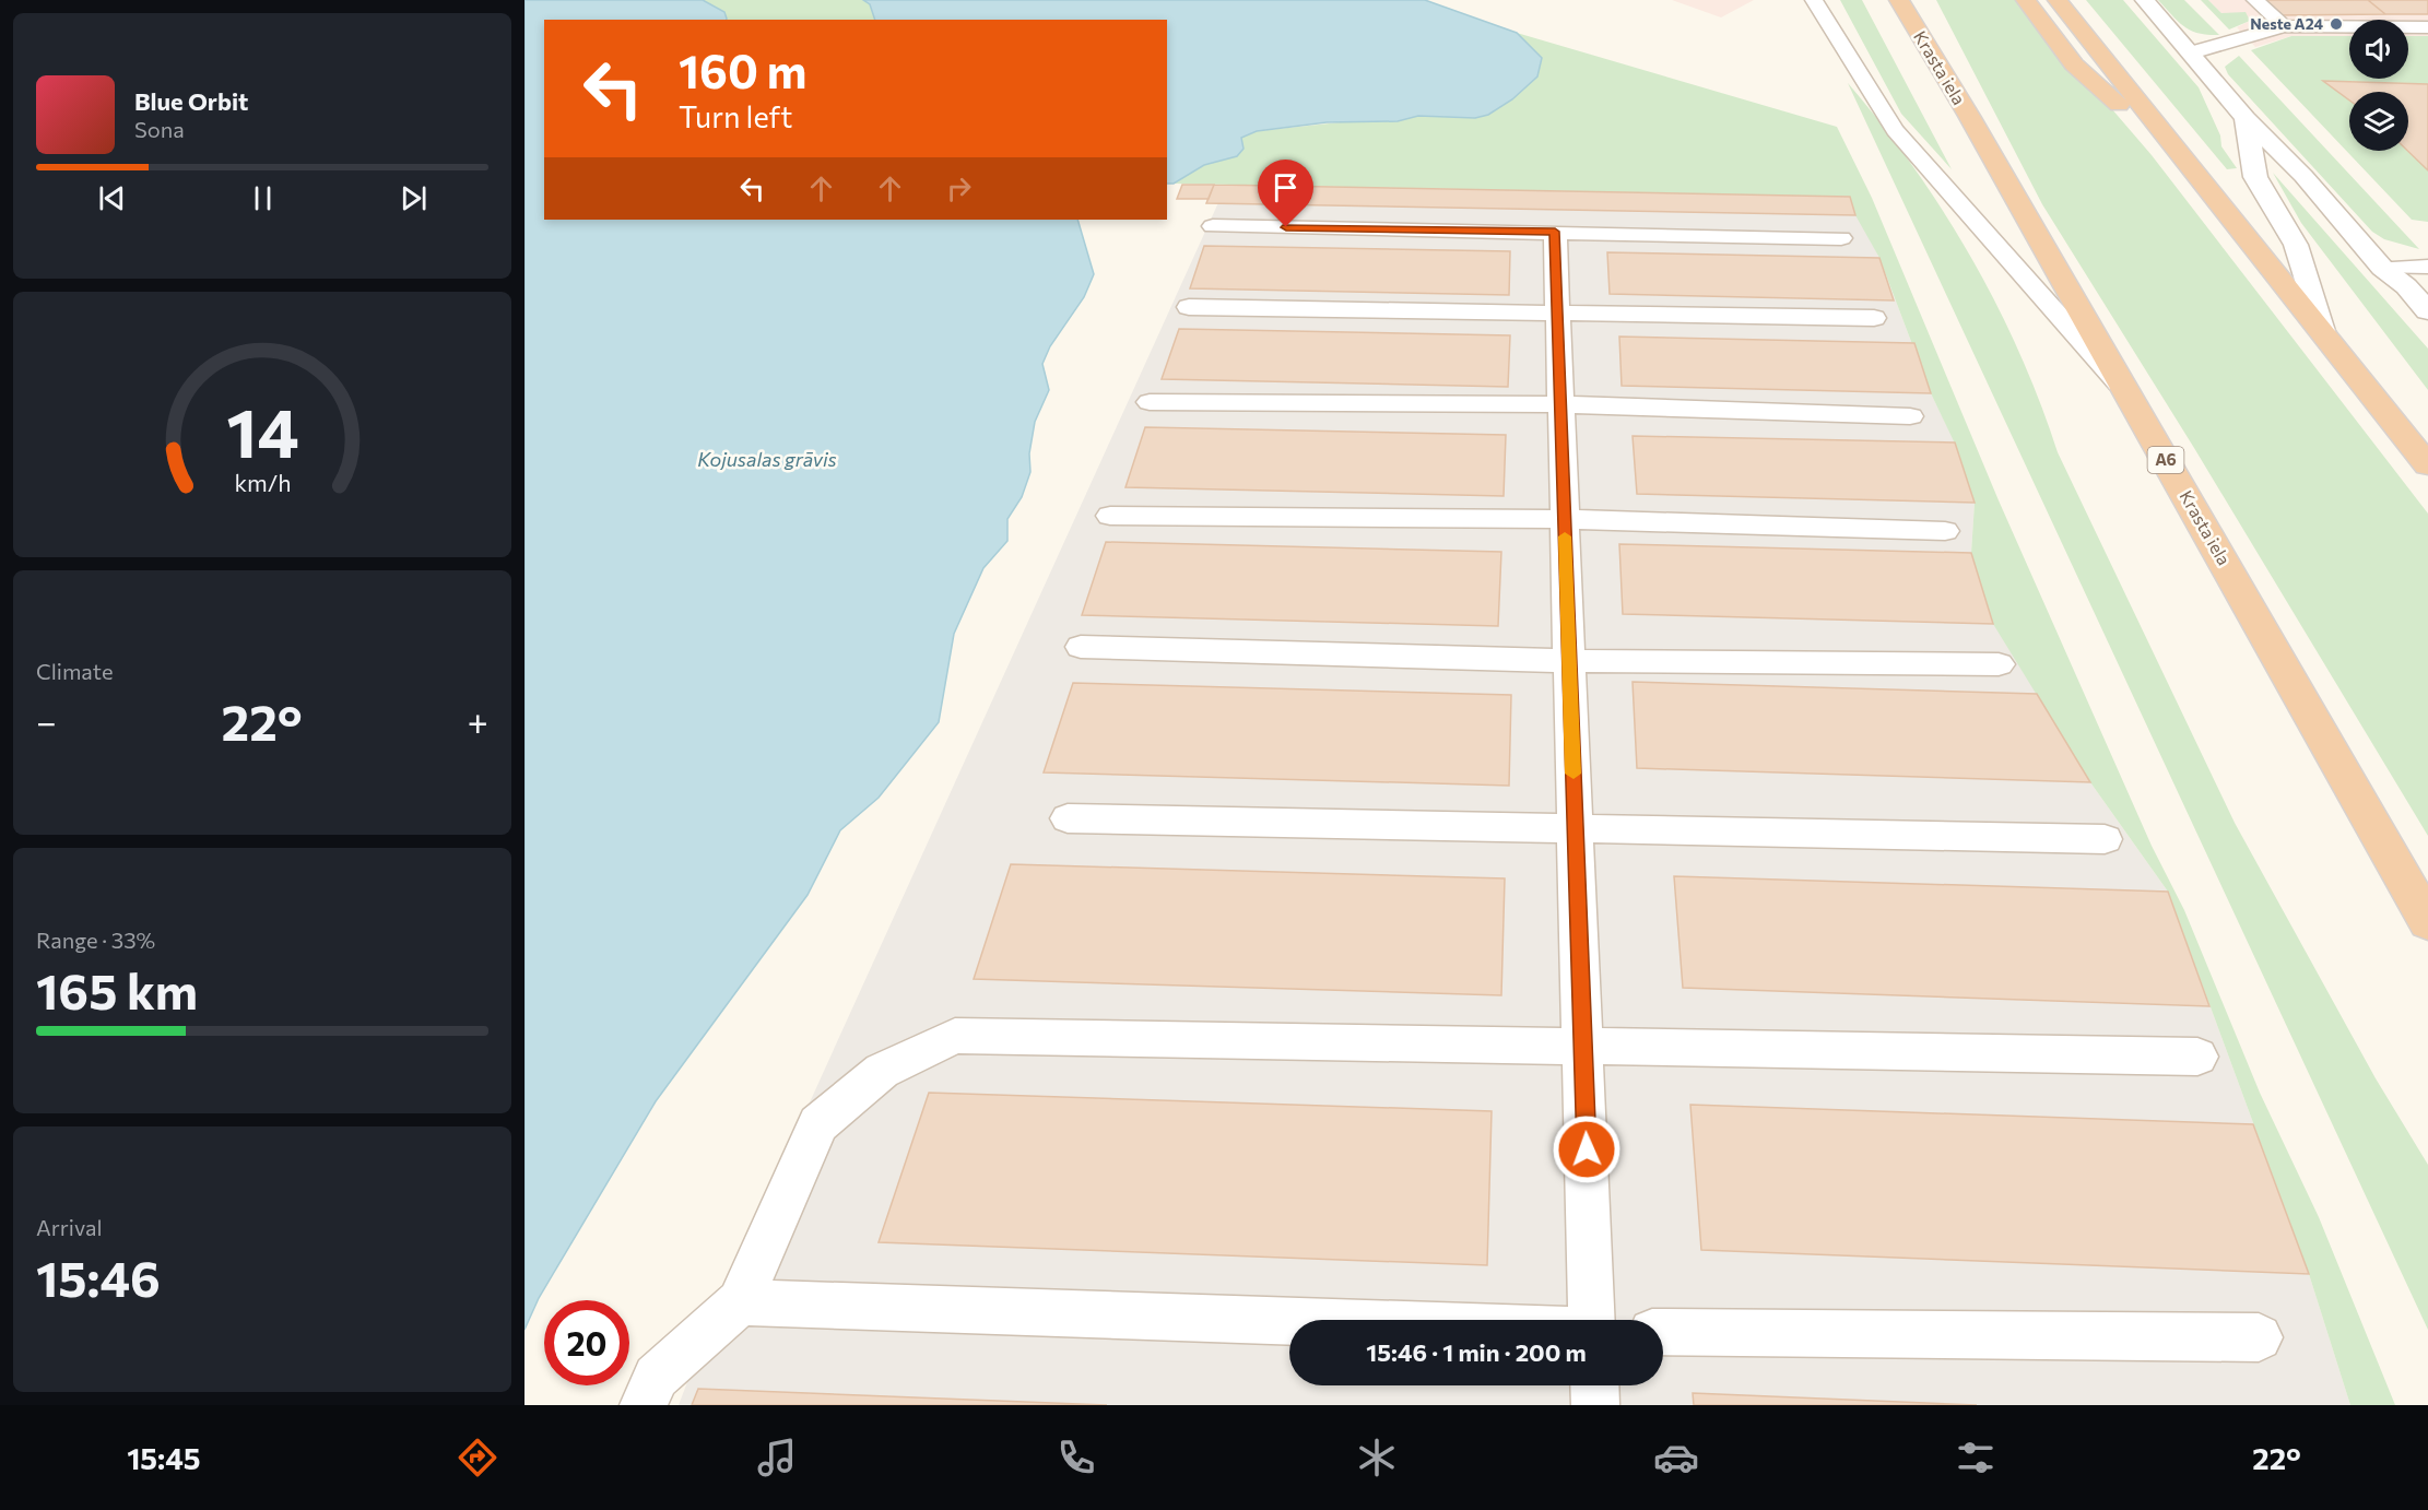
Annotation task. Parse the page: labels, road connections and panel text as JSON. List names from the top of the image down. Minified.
{"streets":{"highway":["Krasta iela","A6"]},"water":["Kojusalas grāvis"],"places":["Neste A24"],"page":{"turn":["160 m","Turn left"],"song":["Blue Orbit","Sona"],"tile":["Climate",["Range · 33%","165 km"],["Arrival","15:46"]],"heat":["−","22°","+"],"limit":"20","trip":"15:46 · 1 min · 200 m","tabs":["15:45","22°"],"gauge":["14","km/h"]}}
